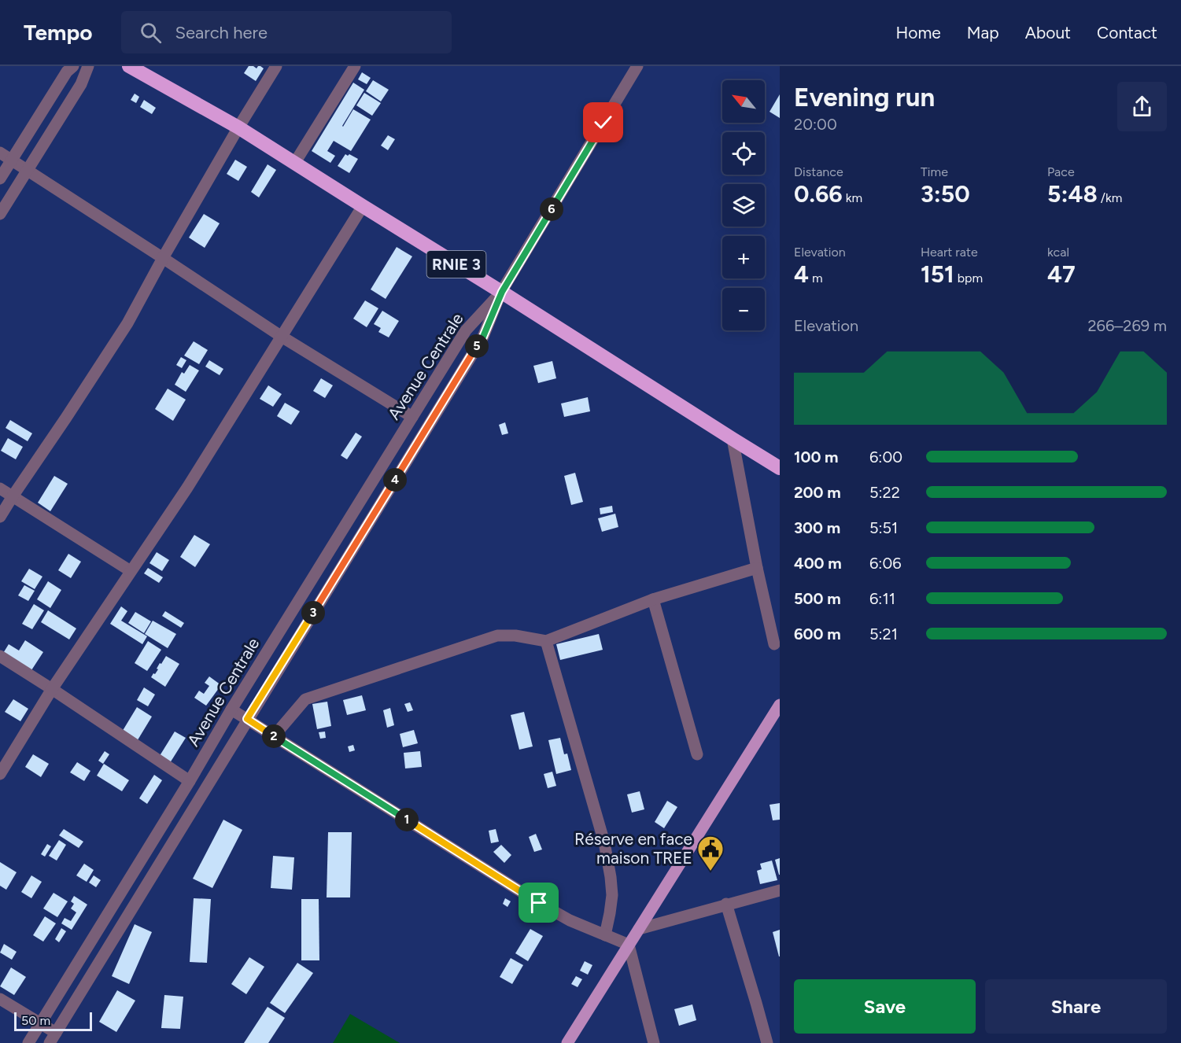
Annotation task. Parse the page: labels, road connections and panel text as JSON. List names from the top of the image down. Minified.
{"streets":{"highway":["RNIE 3"],"street":["Avenue Centrale"]},"crossings":[["RNIE 3","Avenue Centrale"]],"places":{"public building":["Réserve en face maison TREE"]},"scale_bar":"50 m","north":"top left","page":{"header":"Tempo","search":"Search here","nav":["Home","Map","About","Contact"],"heading":["Evening run","20:00"],"map_buttons":["+","−"],"stats":[["Distance","0.66 km"],["Time","3:50"],["Pace","5:48 /km"],["Elevation","4 m"],["Heart rate","151 bpm"],["kcal","47"]],"pins":["6","5","4","3","2","1"],"chart":["Elevation","266–269 m"],"list":[{"name":"100 m","note":"6:00"},{"name":"200 m","note":"5:22"},{"name":"300 m","note":"5:51"},{"name":"400 m","note":"6:06"},{"name":"500 m","note":"6:11"},{"name":"600 m","note":"5:21"}],"buttons":["Save","Share"],"scale":"50 m"}}
